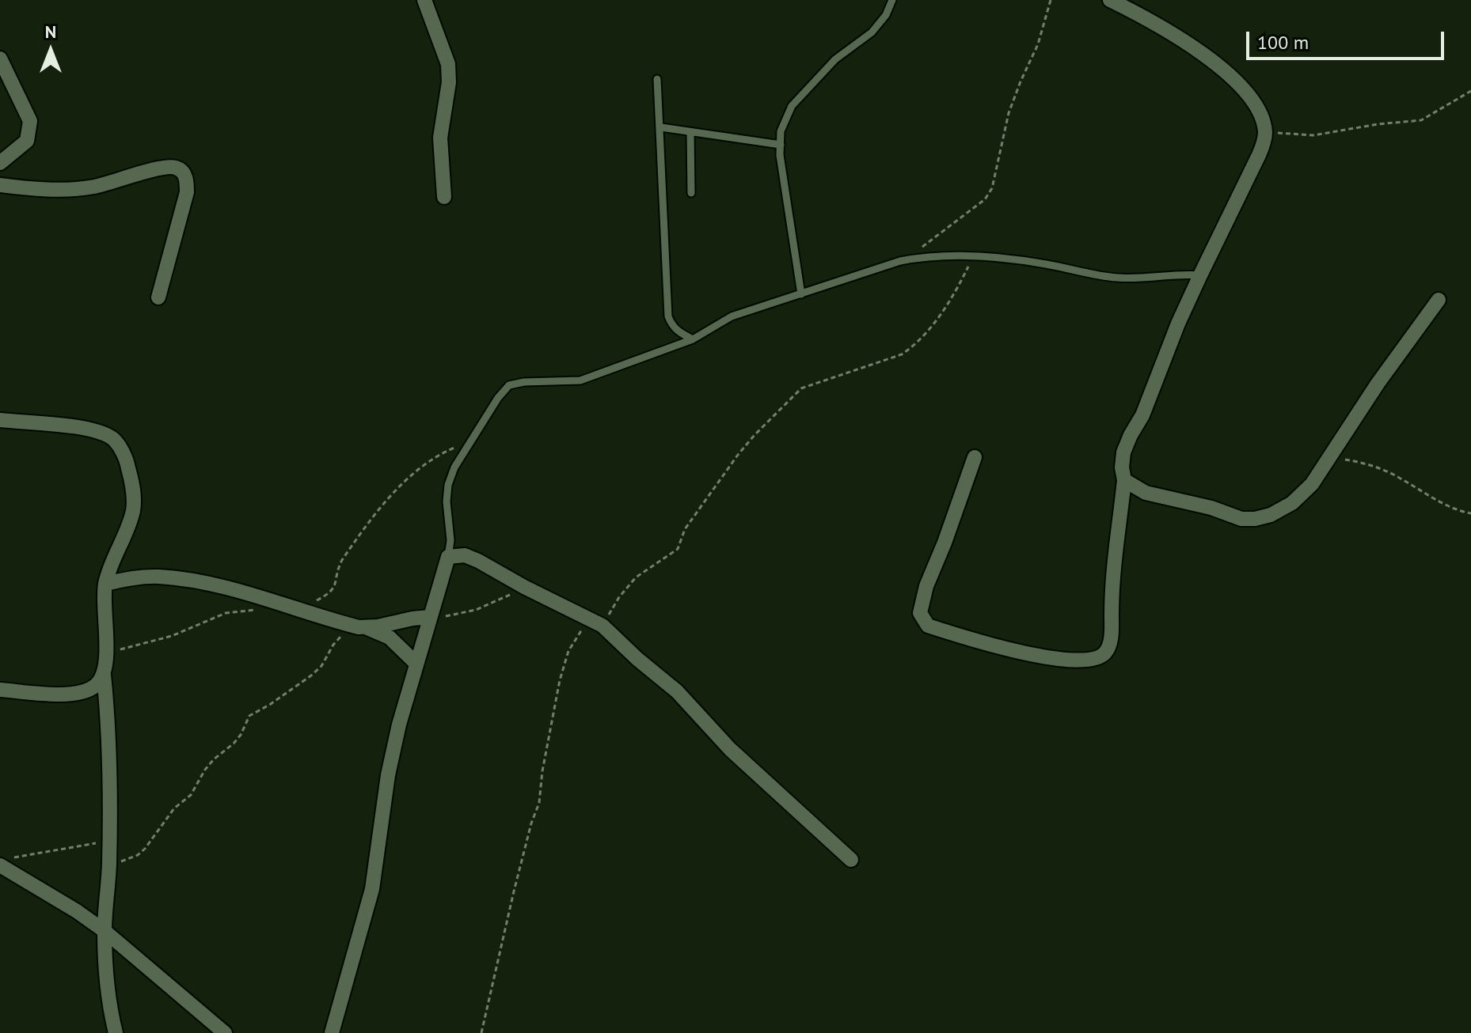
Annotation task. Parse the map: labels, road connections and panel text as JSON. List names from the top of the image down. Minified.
{"scale_bar":"100 m","north":"top"}
